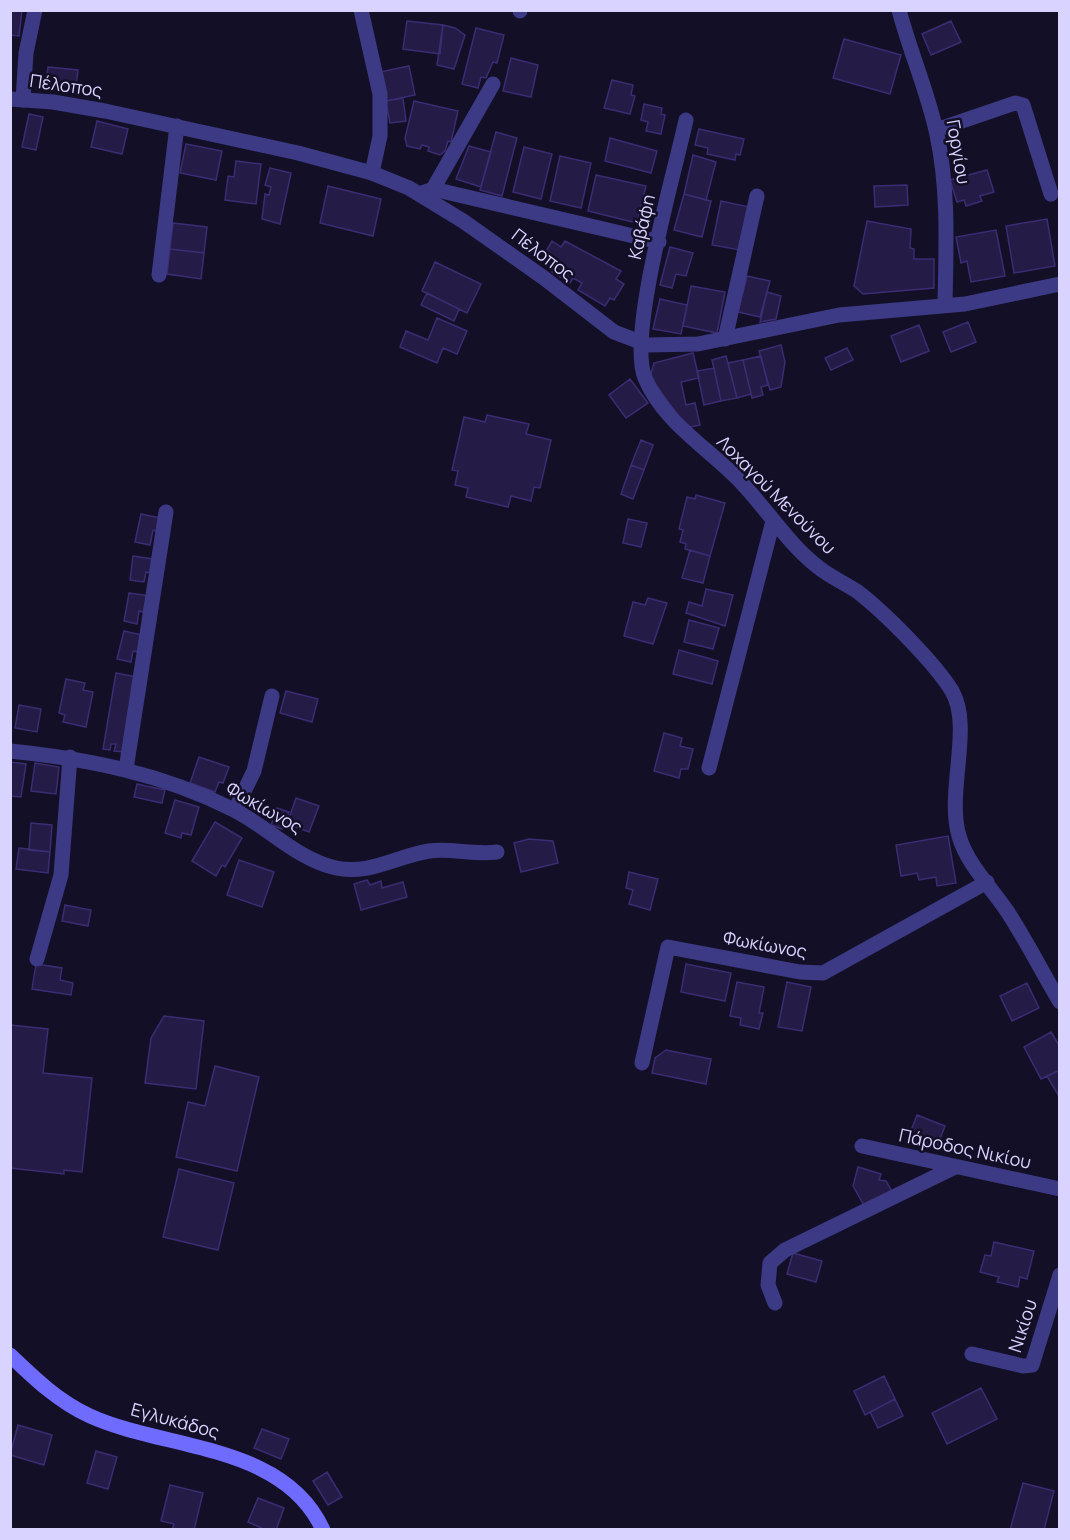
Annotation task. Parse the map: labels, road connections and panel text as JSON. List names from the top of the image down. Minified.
{"streets":{"main road":["Εγλυκάδος"],"street":["Πέλοπος","Γοργίου","Καβάφη","Λοχαγού Μενούνου","Φωκίωνος","Πάροδος Νικίου","Νικίου"]},"crossings":[["Πέλοπος","Γοργίου"],["Πέλοπος","Καβάφη"],["Πέλοπος","Λοχαγού Μενούνου"],["Καβάφη","Λοχαγού Μενούνου"],["Λοχαγού Μενούνου","Φωκίωνος"]]}
